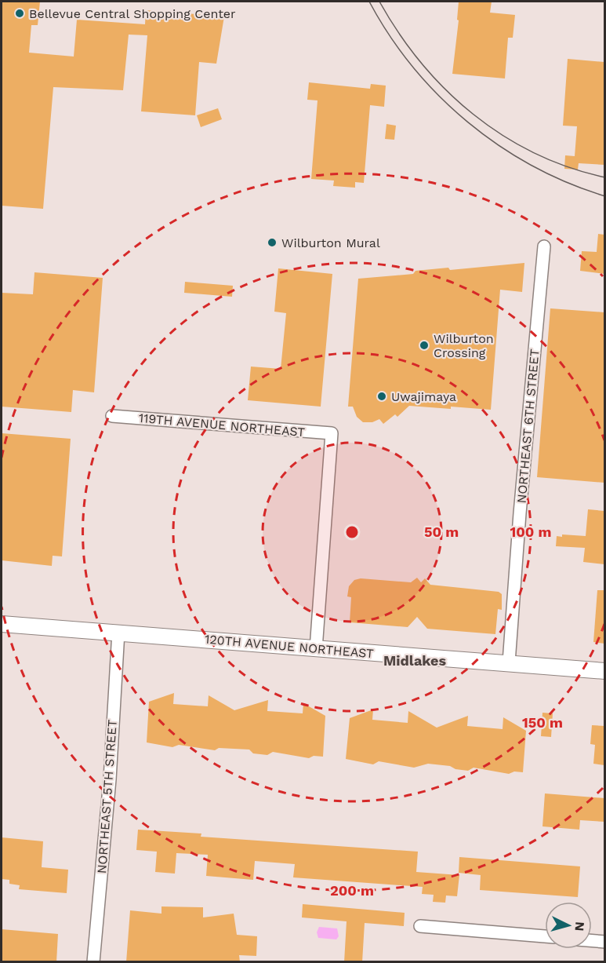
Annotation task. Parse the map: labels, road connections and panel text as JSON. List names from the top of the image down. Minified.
{"streets":{"main road":["120TH AVENUE NORTHEAST"],"street":["119TH AVENUE NORTHEAST","NORTHEAST 6TH STREET","NORTHEAST 5TH STREET"]},"crossings":[["119TH AVENUE NORTHEAST","120TH AVENUE NORTHEAST"],["NORTHEAST 6TH STREET","120TH AVENUE NORTHEAST"],["120TH AVENUE NORTHEAST","NORTHEAST 5TH STREET"]],"districts":["Midlakes"],"places":["Bellevue Central Shopping Center","Wilburton Mural","Wilburton Crossing","Uwajimaya"],"north":"right","rings":["50 m","100 m","150 m","200 m"]}
